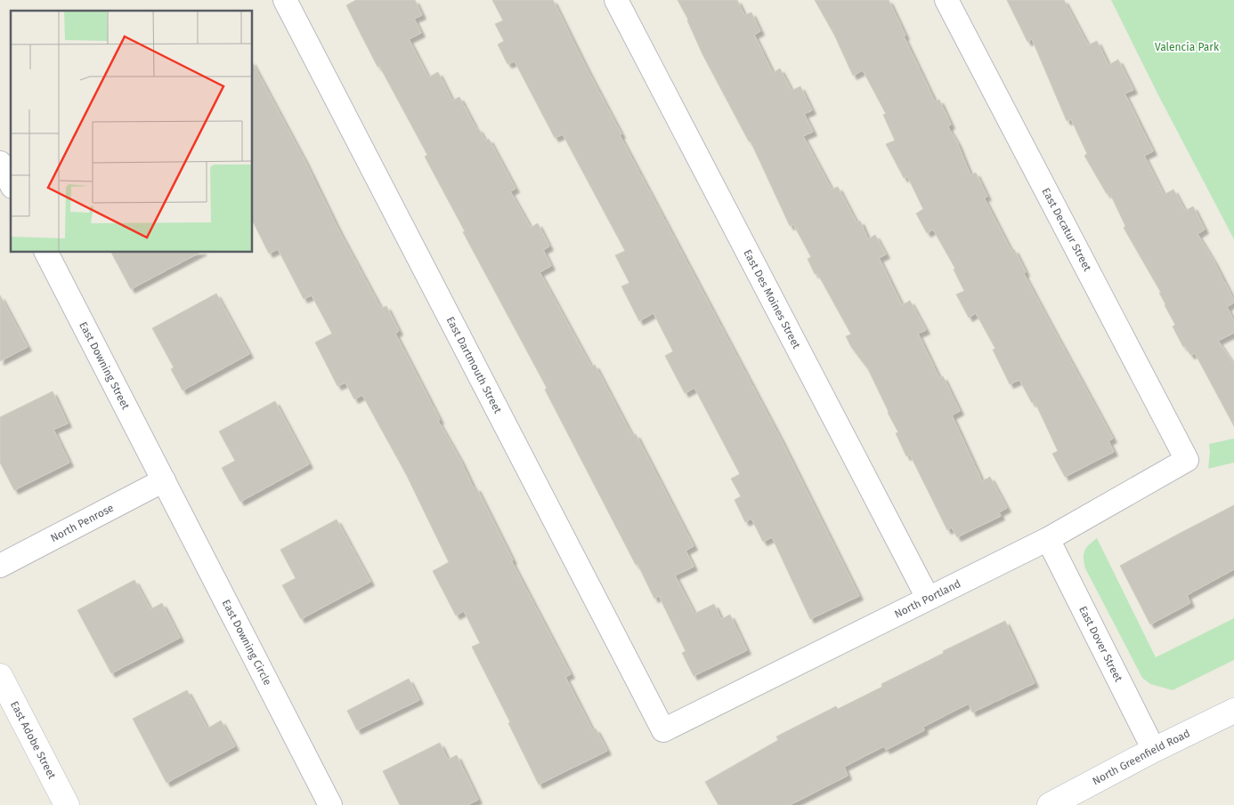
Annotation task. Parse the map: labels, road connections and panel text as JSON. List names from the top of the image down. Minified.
{"streets":{"main road":["East Adobe Street","North Greenfield Road"],"street":["East Decatur Street","East Des Moines Street","East Dartmouth Street","East Downing Street","North Penrose","North Portland","East Downing Circle","East Dover Street"]},"crossings":[["East Decatur Street","North Portland"],["East Des Moines Street","North Portland"],["East Dartmouth Street","North Portland"],["East Downing Street","North Penrose"],["East Downing Street","East Downing Circle"],["North Penrose","East Downing Circle"],["North Portland","East Dover Street"],["East Dover Street","North Greenfield Road"]],"parks":["Valencia Park"]}
